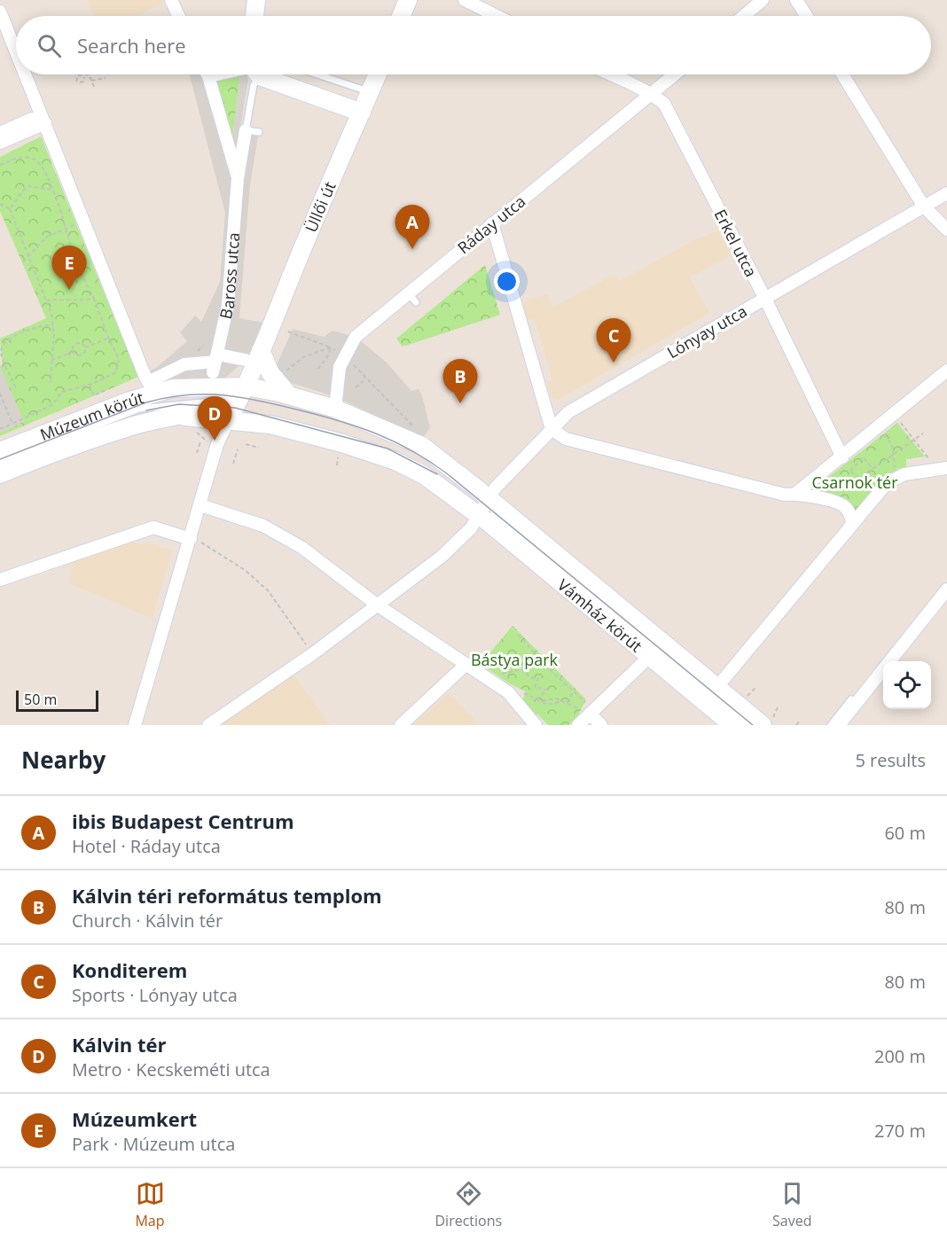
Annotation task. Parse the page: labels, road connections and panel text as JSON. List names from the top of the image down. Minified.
{"streets":{"main road":["Üllői út","Múzeum körút","Vámház körút"],"street":["Ráday utca","Erkel utca","Baross utca","Lónyay utca"]},"crossings":[["Üllői út","Vámház körút"],["Ráday utca","Erkel utca"],["Ráday utca","Vámház körút"],["Erkel utca","Lónyay utca"],["Baross utca","Vámház körút"],["Lónyay utca","Vámház körút"]],"parks":["Csarnok tér","Bástya park"],"scale_bar":"50 m","page":{"search":"Search here","pins":["A","E","C","B","D"],"scale":"50 m","heading":["Nearby","5 results"],"list":[{"mark":"A","name":"ibis Budapest Centrum","note":"Hotel · Ráday utca","value":"60 m"},{"mark":"B","name":"Kálvin téri református templom","note":"Church · Kálvin tér","value":"80 m"},{"mark":"C","name":"Konditerem","note":"Sports · Lónyay utca","value":"80 m"},{"mark":"D","name":"Kálvin tér","note":"Metro · Kecskeméti utca","value":"200 m"},{"mark":"E","name":"Múzeumkert","note":"Park · Múzeum utca","value":"270 m"}],"nav":["Map","Directions","Saved"]}}
